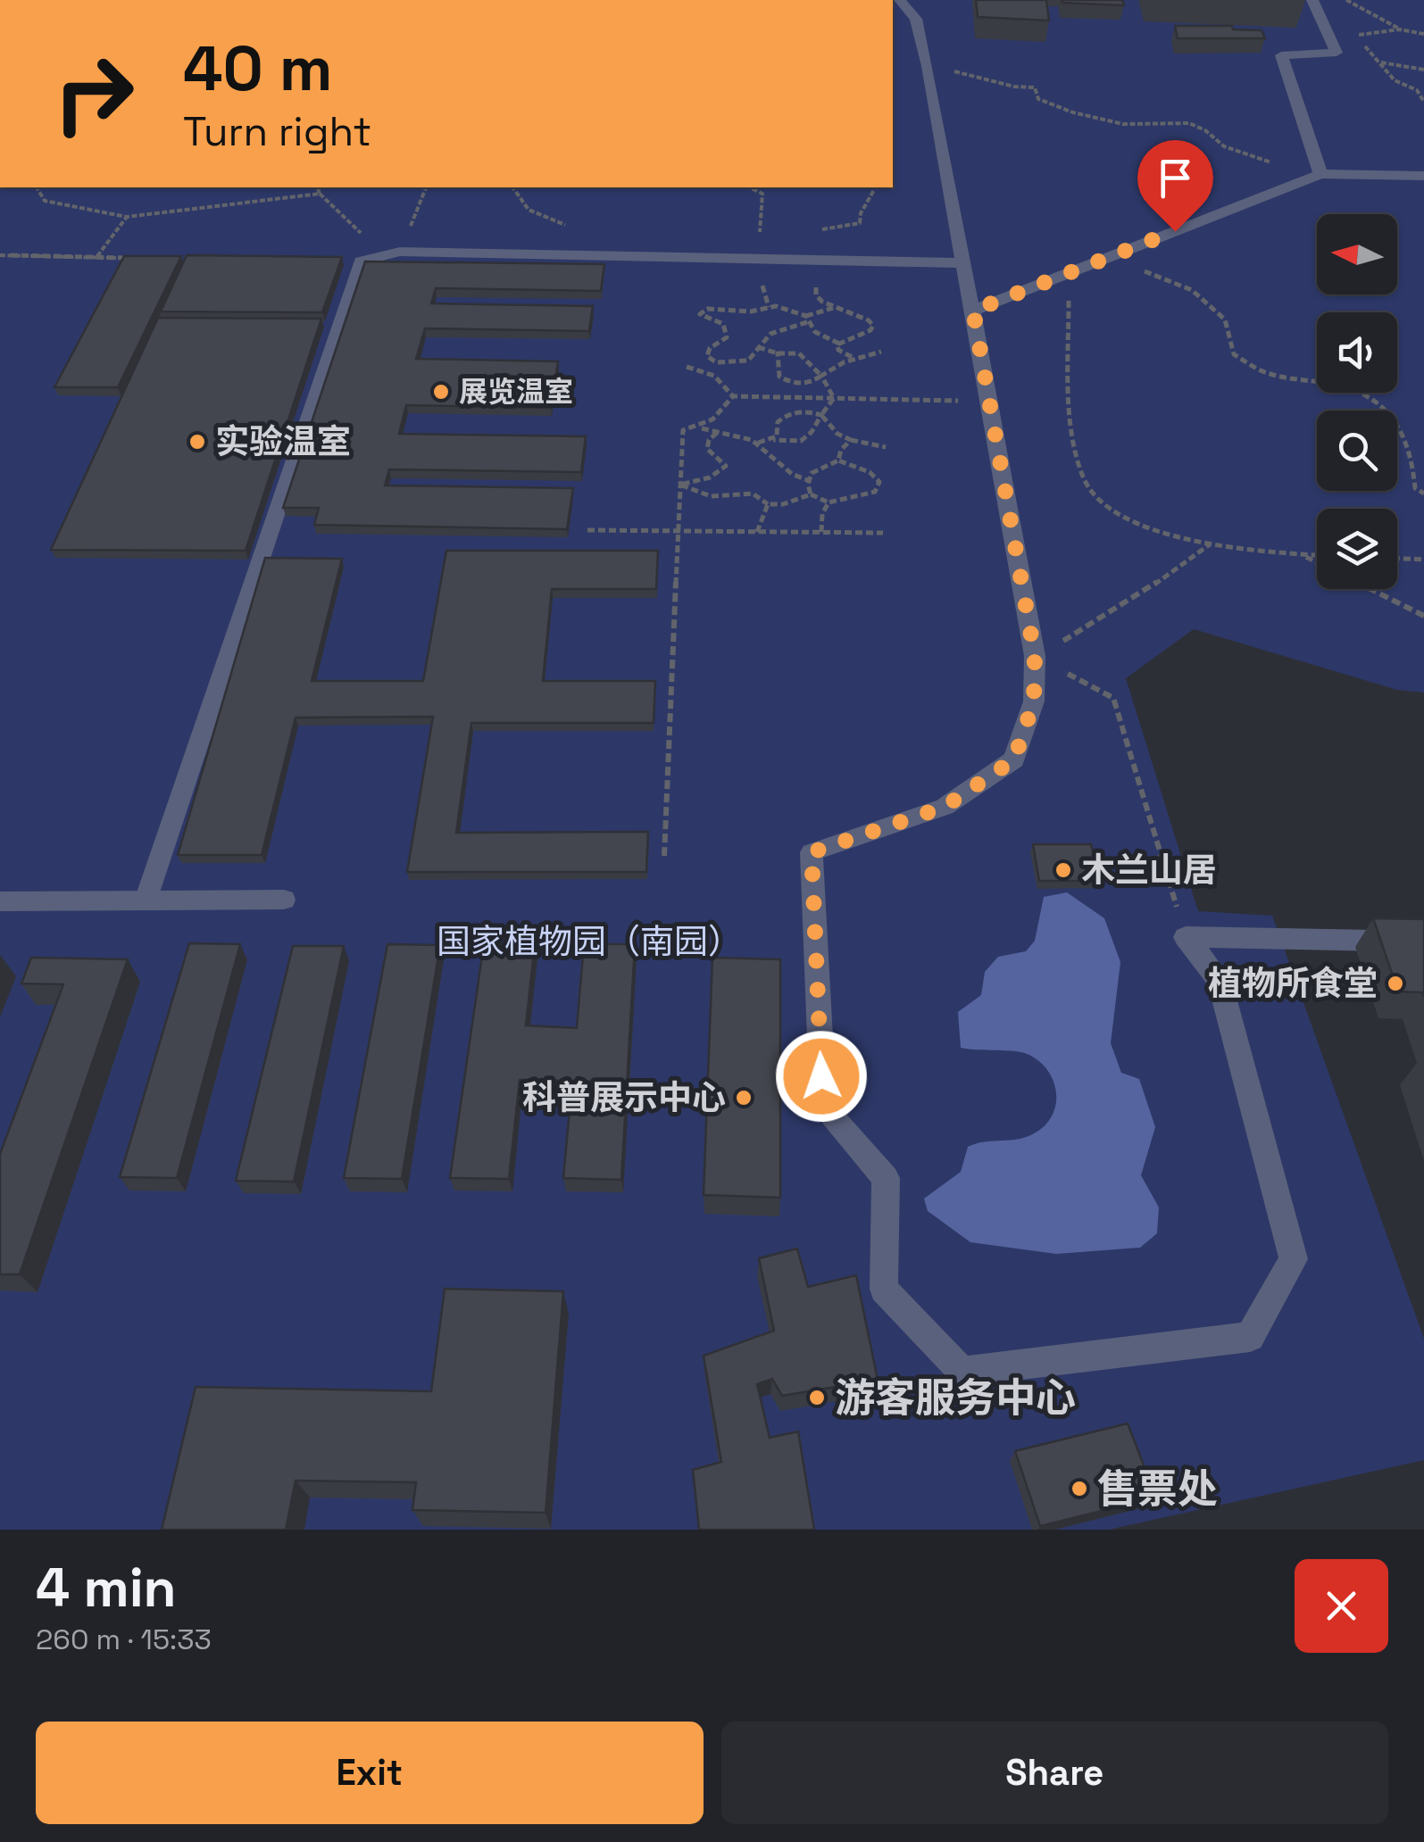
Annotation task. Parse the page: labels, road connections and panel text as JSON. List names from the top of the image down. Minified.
{"parks":["国家植物园（南园）"],"places":["展览温室","实验温室","木兰山居","植物所食堂","科普展示中心","游客服务中心","售票处"],"north":"left","page":{"turn":["40 m","Turn right"],"heading":["4 min","260 m · 15:33"],"buttons":["Exit","Share"]}}
